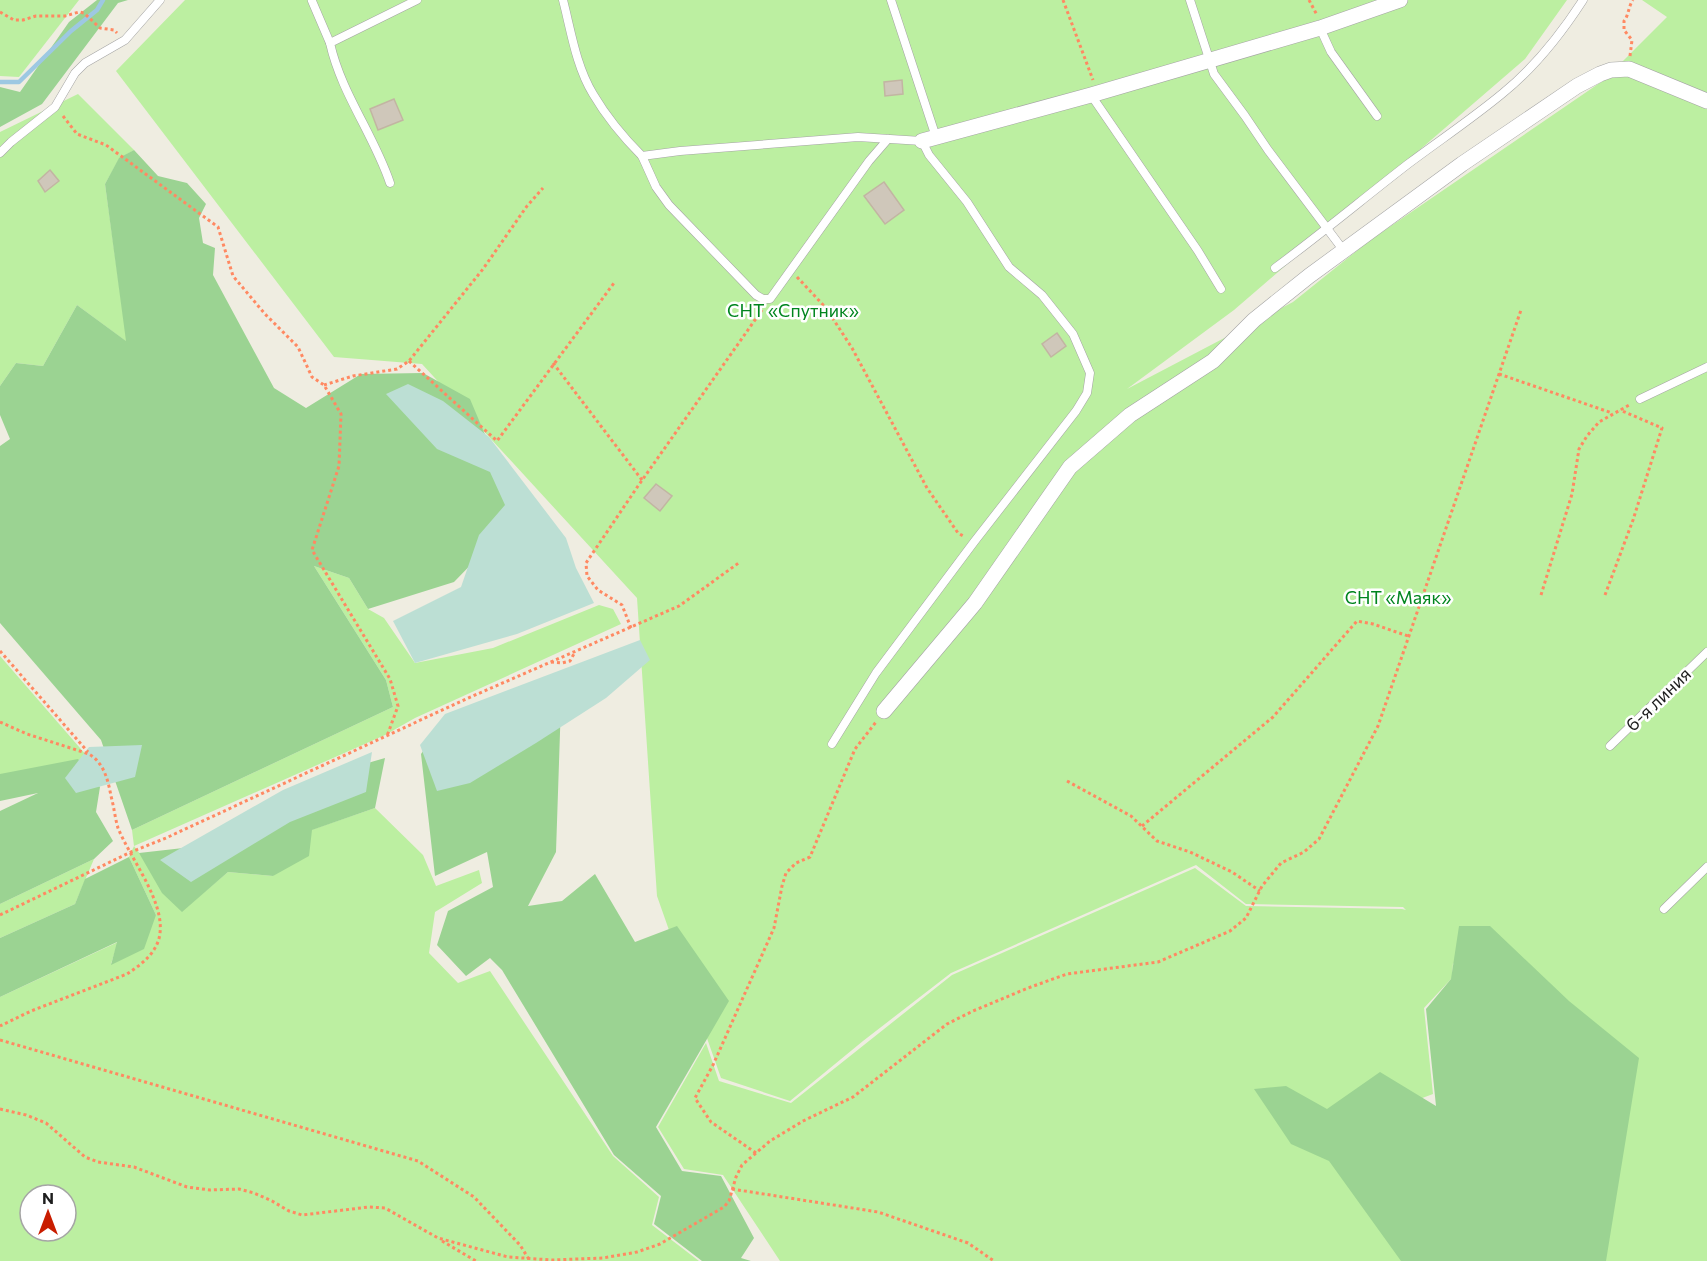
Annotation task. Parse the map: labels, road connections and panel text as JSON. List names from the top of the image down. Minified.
{"streets":{"lane":["6-я линия"]},"parks":["СНТ «Спутник»","СНТ «Маяк»"],"north":"top"}
